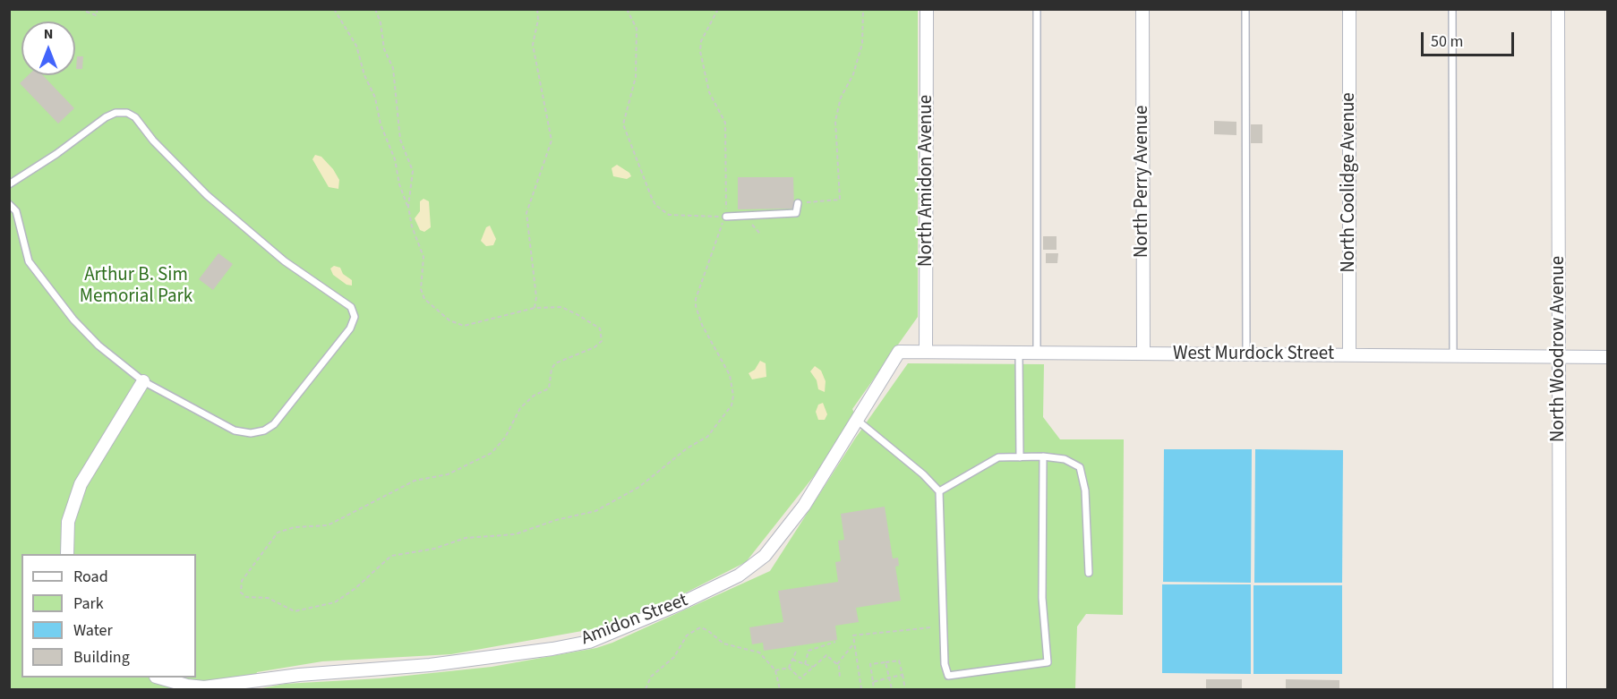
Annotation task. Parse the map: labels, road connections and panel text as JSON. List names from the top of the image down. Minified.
{"streets":{"street":["North Amidon Avenue","North Perry Avenue","North Coolidge Avenue","North Woodrow Avenue","West Murdock Street","Amidon Street"]},"crossings":[["North Amidon Avenue","West Murdock Street"],["North Perry Avenue","West Murdock Street"],["North Coolidge Avenue","West Murdock Street"],["North Woodrow Avenue","West Murdock Street"],["West Murdock Street","Amidon Street"]],"parks":["Arthur B. Sim Memorial Park"],"legend":["Road","Park","Water","Building"],"scale_bar":"50 m","north":"top"}
